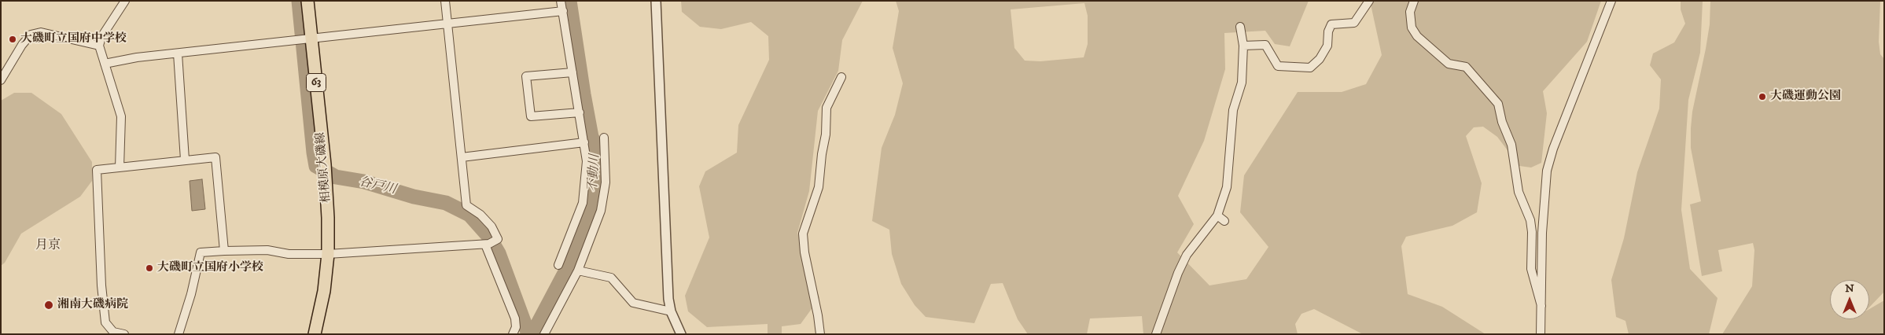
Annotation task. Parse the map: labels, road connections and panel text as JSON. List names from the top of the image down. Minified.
{"streets":{"main road":["63","相模原大磯線"]},"districts":["月京"],"water":["不動川","谷戸川"],"places":["大磯町立国府中学校","大磯運動公園","大磯町立国府小学校","湘南大磯病院"],"north":"top"}
